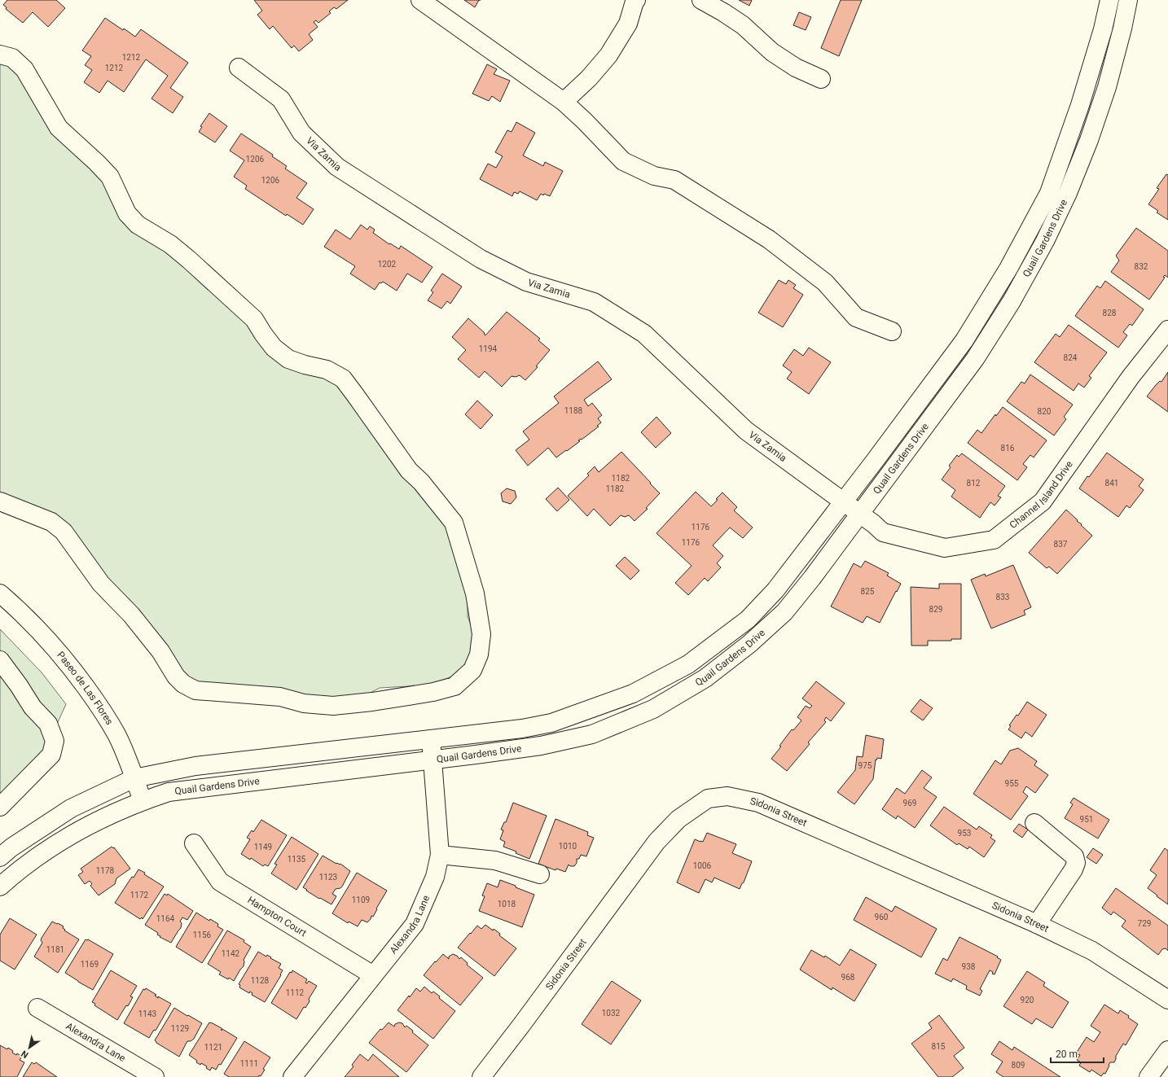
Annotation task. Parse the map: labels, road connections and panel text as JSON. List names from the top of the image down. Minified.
{"streets":{"street":["Via Zamia","Quail Gardens Drive","Channel Island Drive","Paseo de Las Flores","Sidonia Street","Hampton Court","Alexandra Lane"]},"crossings":[["Via Zamia","Quail Gardens Drive"],["Via Zamia","Channel Island Drive"],["Quail Gardens Drive","Channel Island Drive"],["Quail Gardens Drive","Paseo de Las Flores"],["Quail Gardens Drive","Alexandra Lane"],["Hampton Court","Alexandra Lane"]],"house_numbers":["1212","1212","1206","1206","1202","832","828","1194","824","1188","820","816","1182","812","841","1182","1176","1176","837","825","833","829","975","955","969","951","953","1010","1149","1135","1006","1178","1123","1172","1109","1018","960","1164","729","1156","1181","1142","1169","938","968","1128","1112","920","1032","1143","1129","815","1121","1111","809"],"scale_bar":"20 m","north":"bottom left"}
